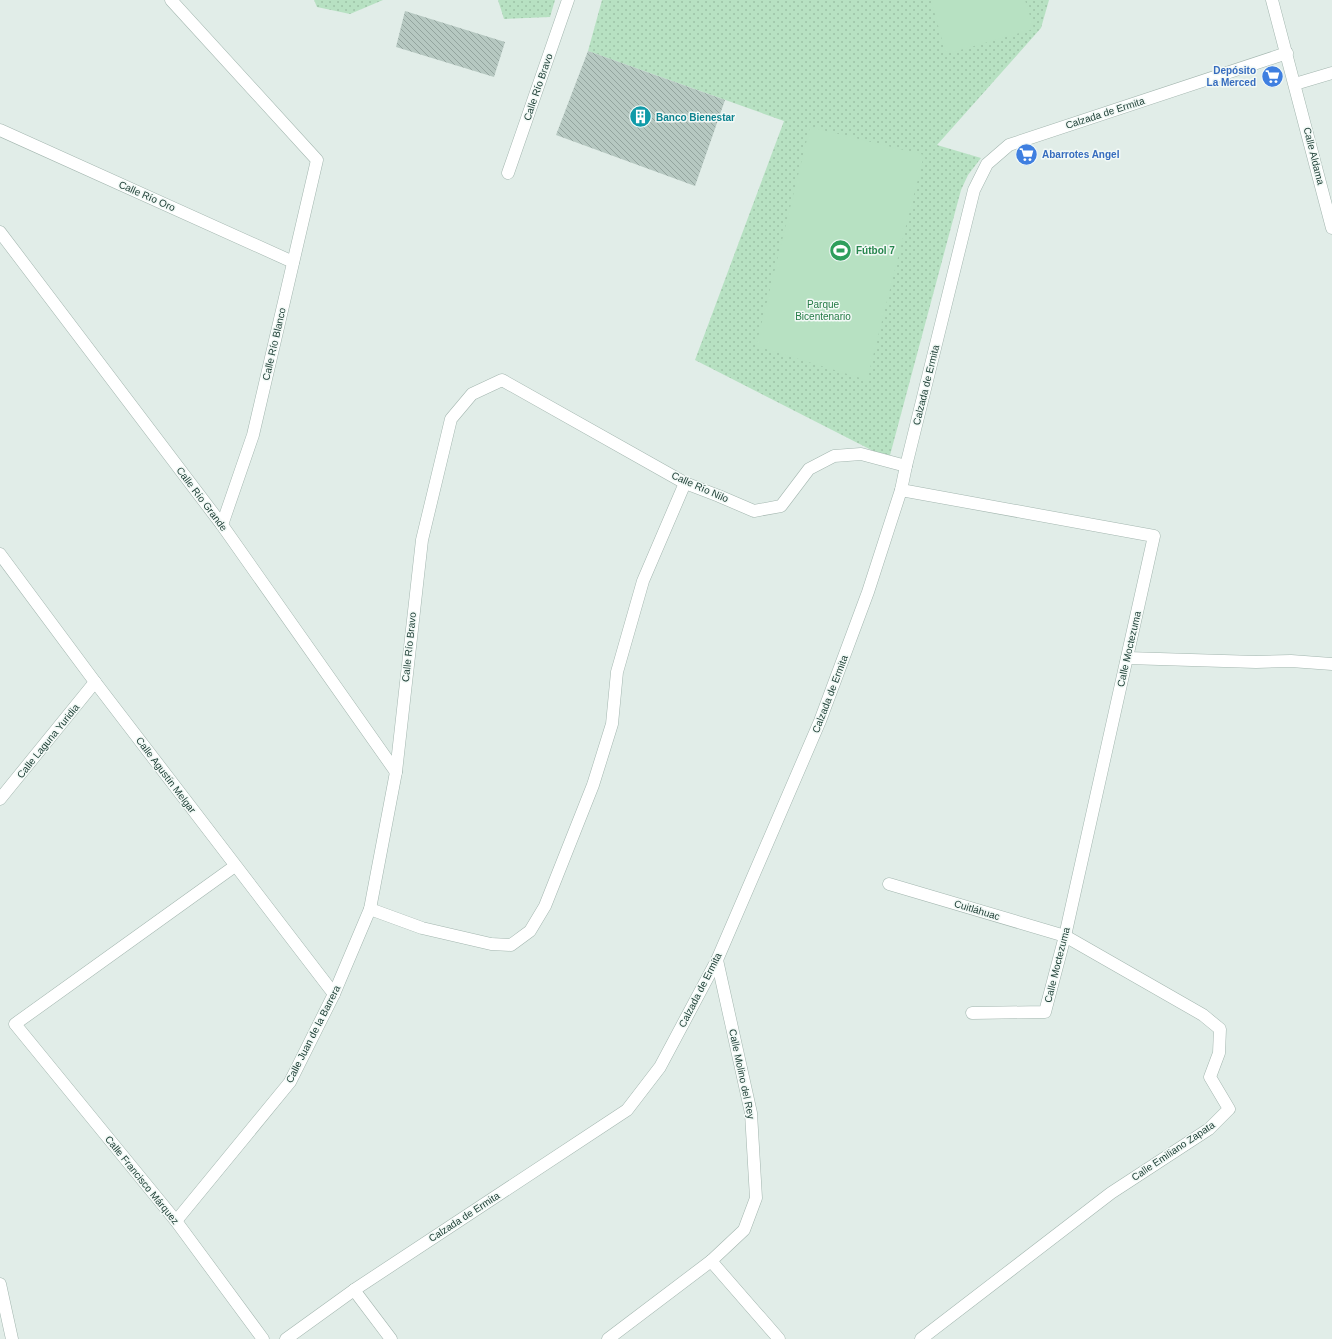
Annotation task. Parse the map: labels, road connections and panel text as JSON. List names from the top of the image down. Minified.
{"streets":{"street":["Calle Río Bravo","Calzada de Ermita","Calle Aldama","Calle Río Oro","Calle Río Blanco","Calle Río Nilo","Calle Río Grande","Calle Moctezuma","Calle Laguna Yuridia","Calle Agustín Melgar","Cuitláhuac","Calle Juan de la Barrera","Calle Molino del Rey","Calle Emiliano Zapata","Calle Francisco Márquez"]},"crossings":[["Calle Río Bravo","Calle Río Nilo"],["Calle Río Bravo","Calle Río Grande"],["Calle Río Bravo","Calle Juan de la Barrera"],["Calzada de Ermita","Calle Aldama"],["Calzada de Ermita","Calle Río Nilo"],["Calzada de Ermita","Calle Moctezuma"],["Calzada de Ermita","Calle Molino del Rey"],["Calle Río Oro","Calle Río Blanco"],["Calle Río Blanco","Calle Río Grande"],["Calle Moctezuma","Cuitláhuac"],["Calle Moctezuma","Calle Emiliano Zapata"],["Calle Laguna Yuridia","Calle Agustín Melgar"],["Calle Agustín Melgar","Calle Juan de la Barrera"],["Calle Agustín Melgar","Calle Francisco Márquez"],["Cuitláhuac","Calle Emiliano Zapata"],["Calle Juan de la Barrera","Calle Francisco Márquez"]],"parks":["Parque Bicentenario"],"places":{"supermarket":["Depósito La Merced","Abarrotes Angel"],"building":["Banco Bienestar"],"sports":["Fútbol 7"]}}
